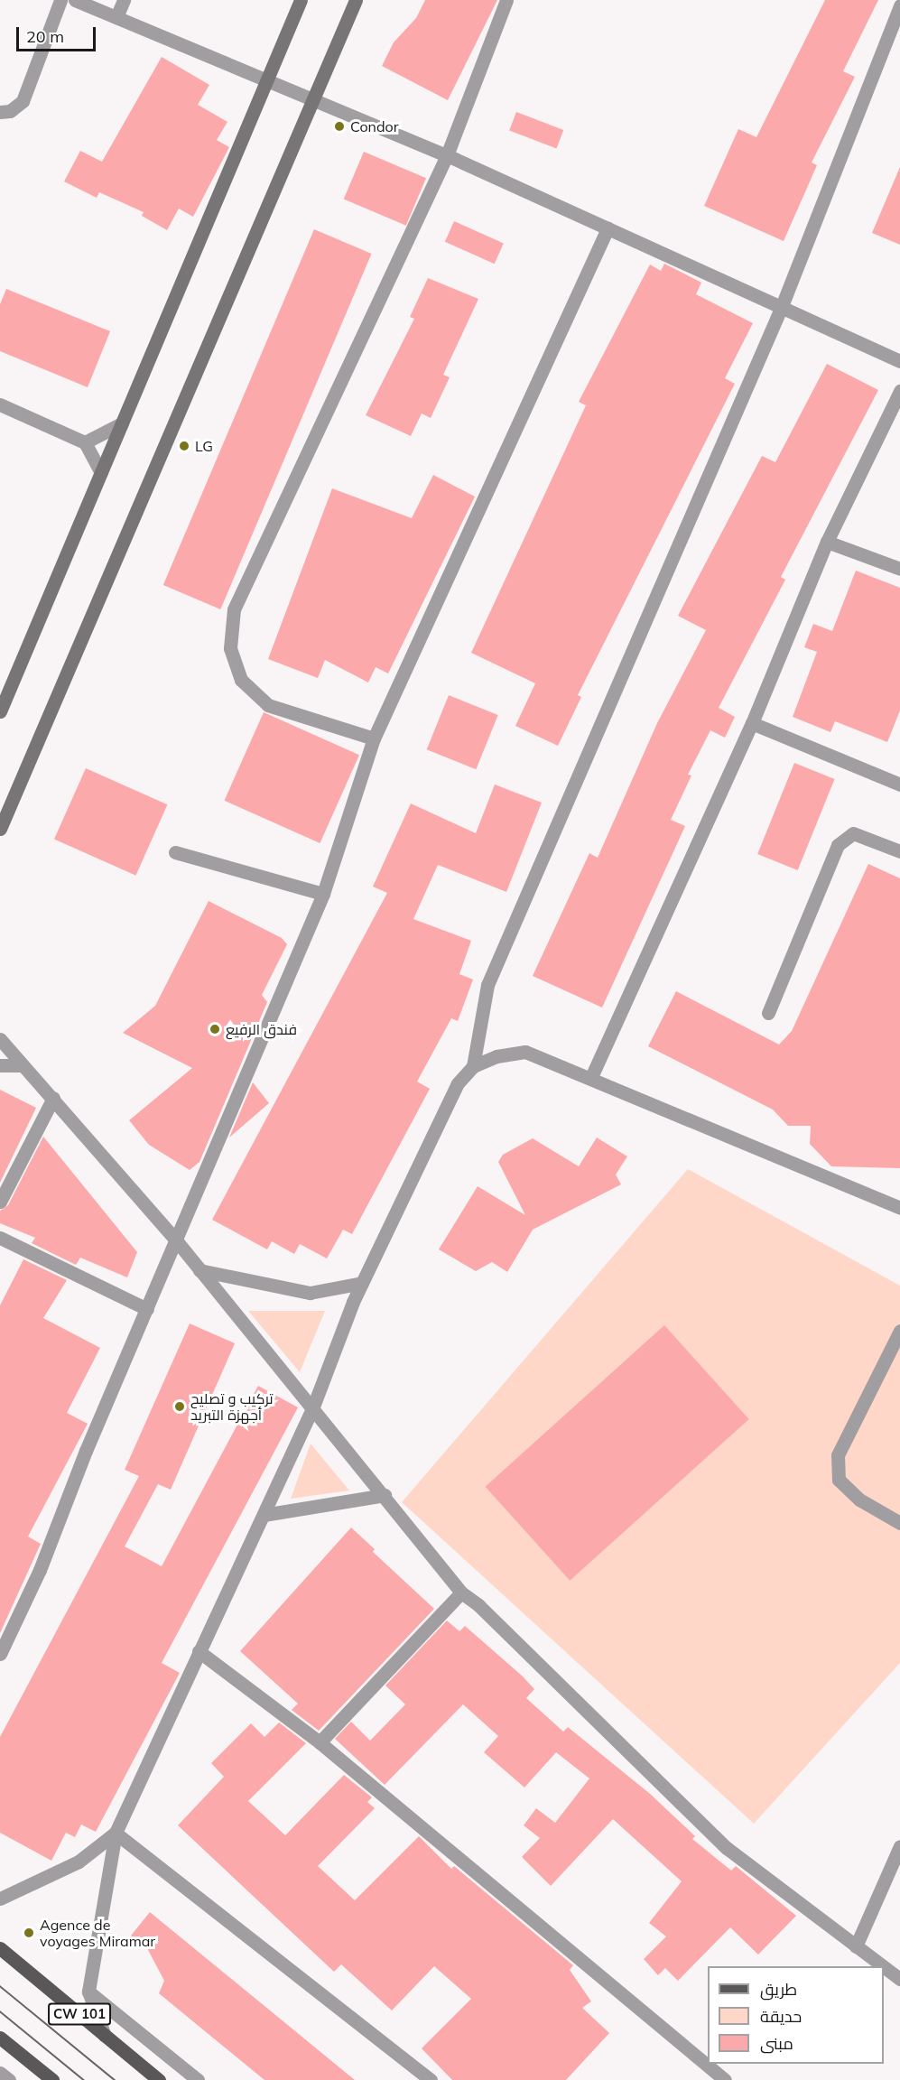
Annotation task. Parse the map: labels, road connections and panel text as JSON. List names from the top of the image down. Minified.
{"streets":{"main road":["CW 101"]},"places":["Condor","LG","فندق الرفيع","تركيب و تصليح أجهزة التبريد","Agence de voyages Miramar"],"legend":["طريق","حديقة","مبنى"],"scale_bar":"20 m"}
